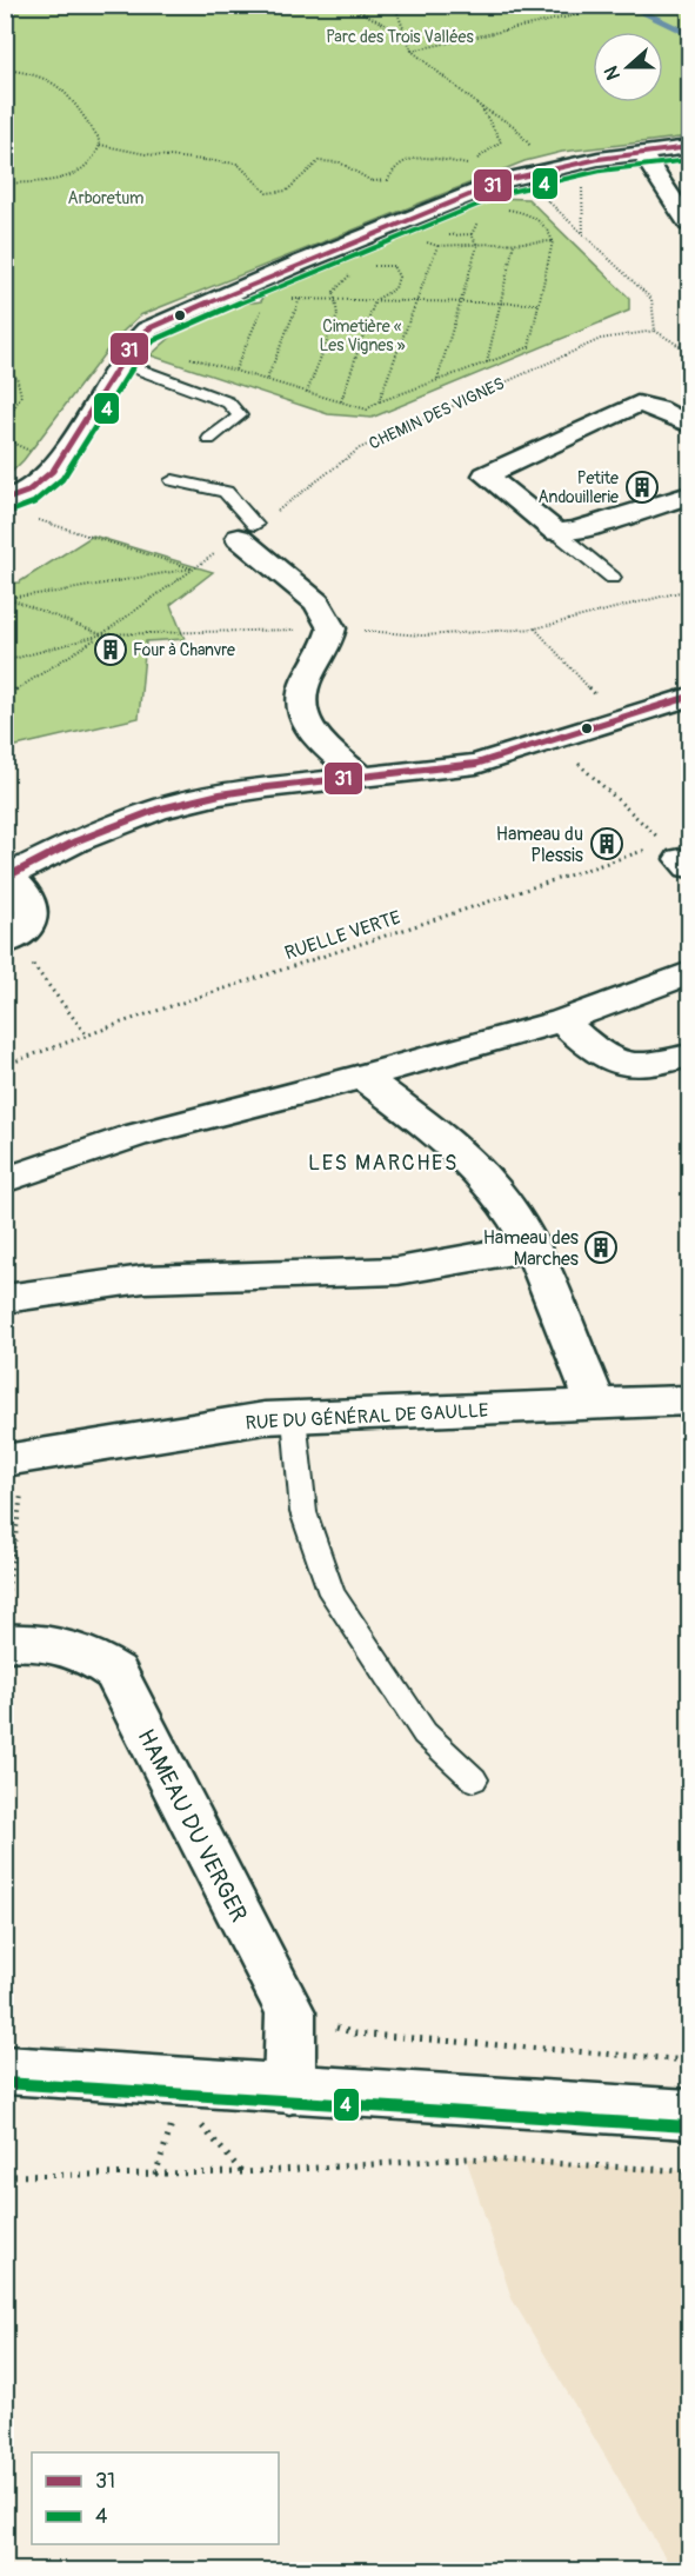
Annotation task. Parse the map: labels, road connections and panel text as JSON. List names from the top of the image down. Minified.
{"streets":{"street":["RUE DU GÉNÉRAL DE GAULLE","HAMEAU DU VERGER"],"path":["CHEMIN DES VIGNES","RUELLE VERTE"]},"districts":["LES MARCHES"],"parks":["Parc des Trois Vallées","Arboretum","Cimetière « Les Vignes »"],"places":{"building":["Petite Andouillerie","Four à Chanvre","Hameau du Plessis","Hameau des Marches"]},"lines":["transit line 31","transit line 4"],"legend":["31","4"],"north":"left"}
